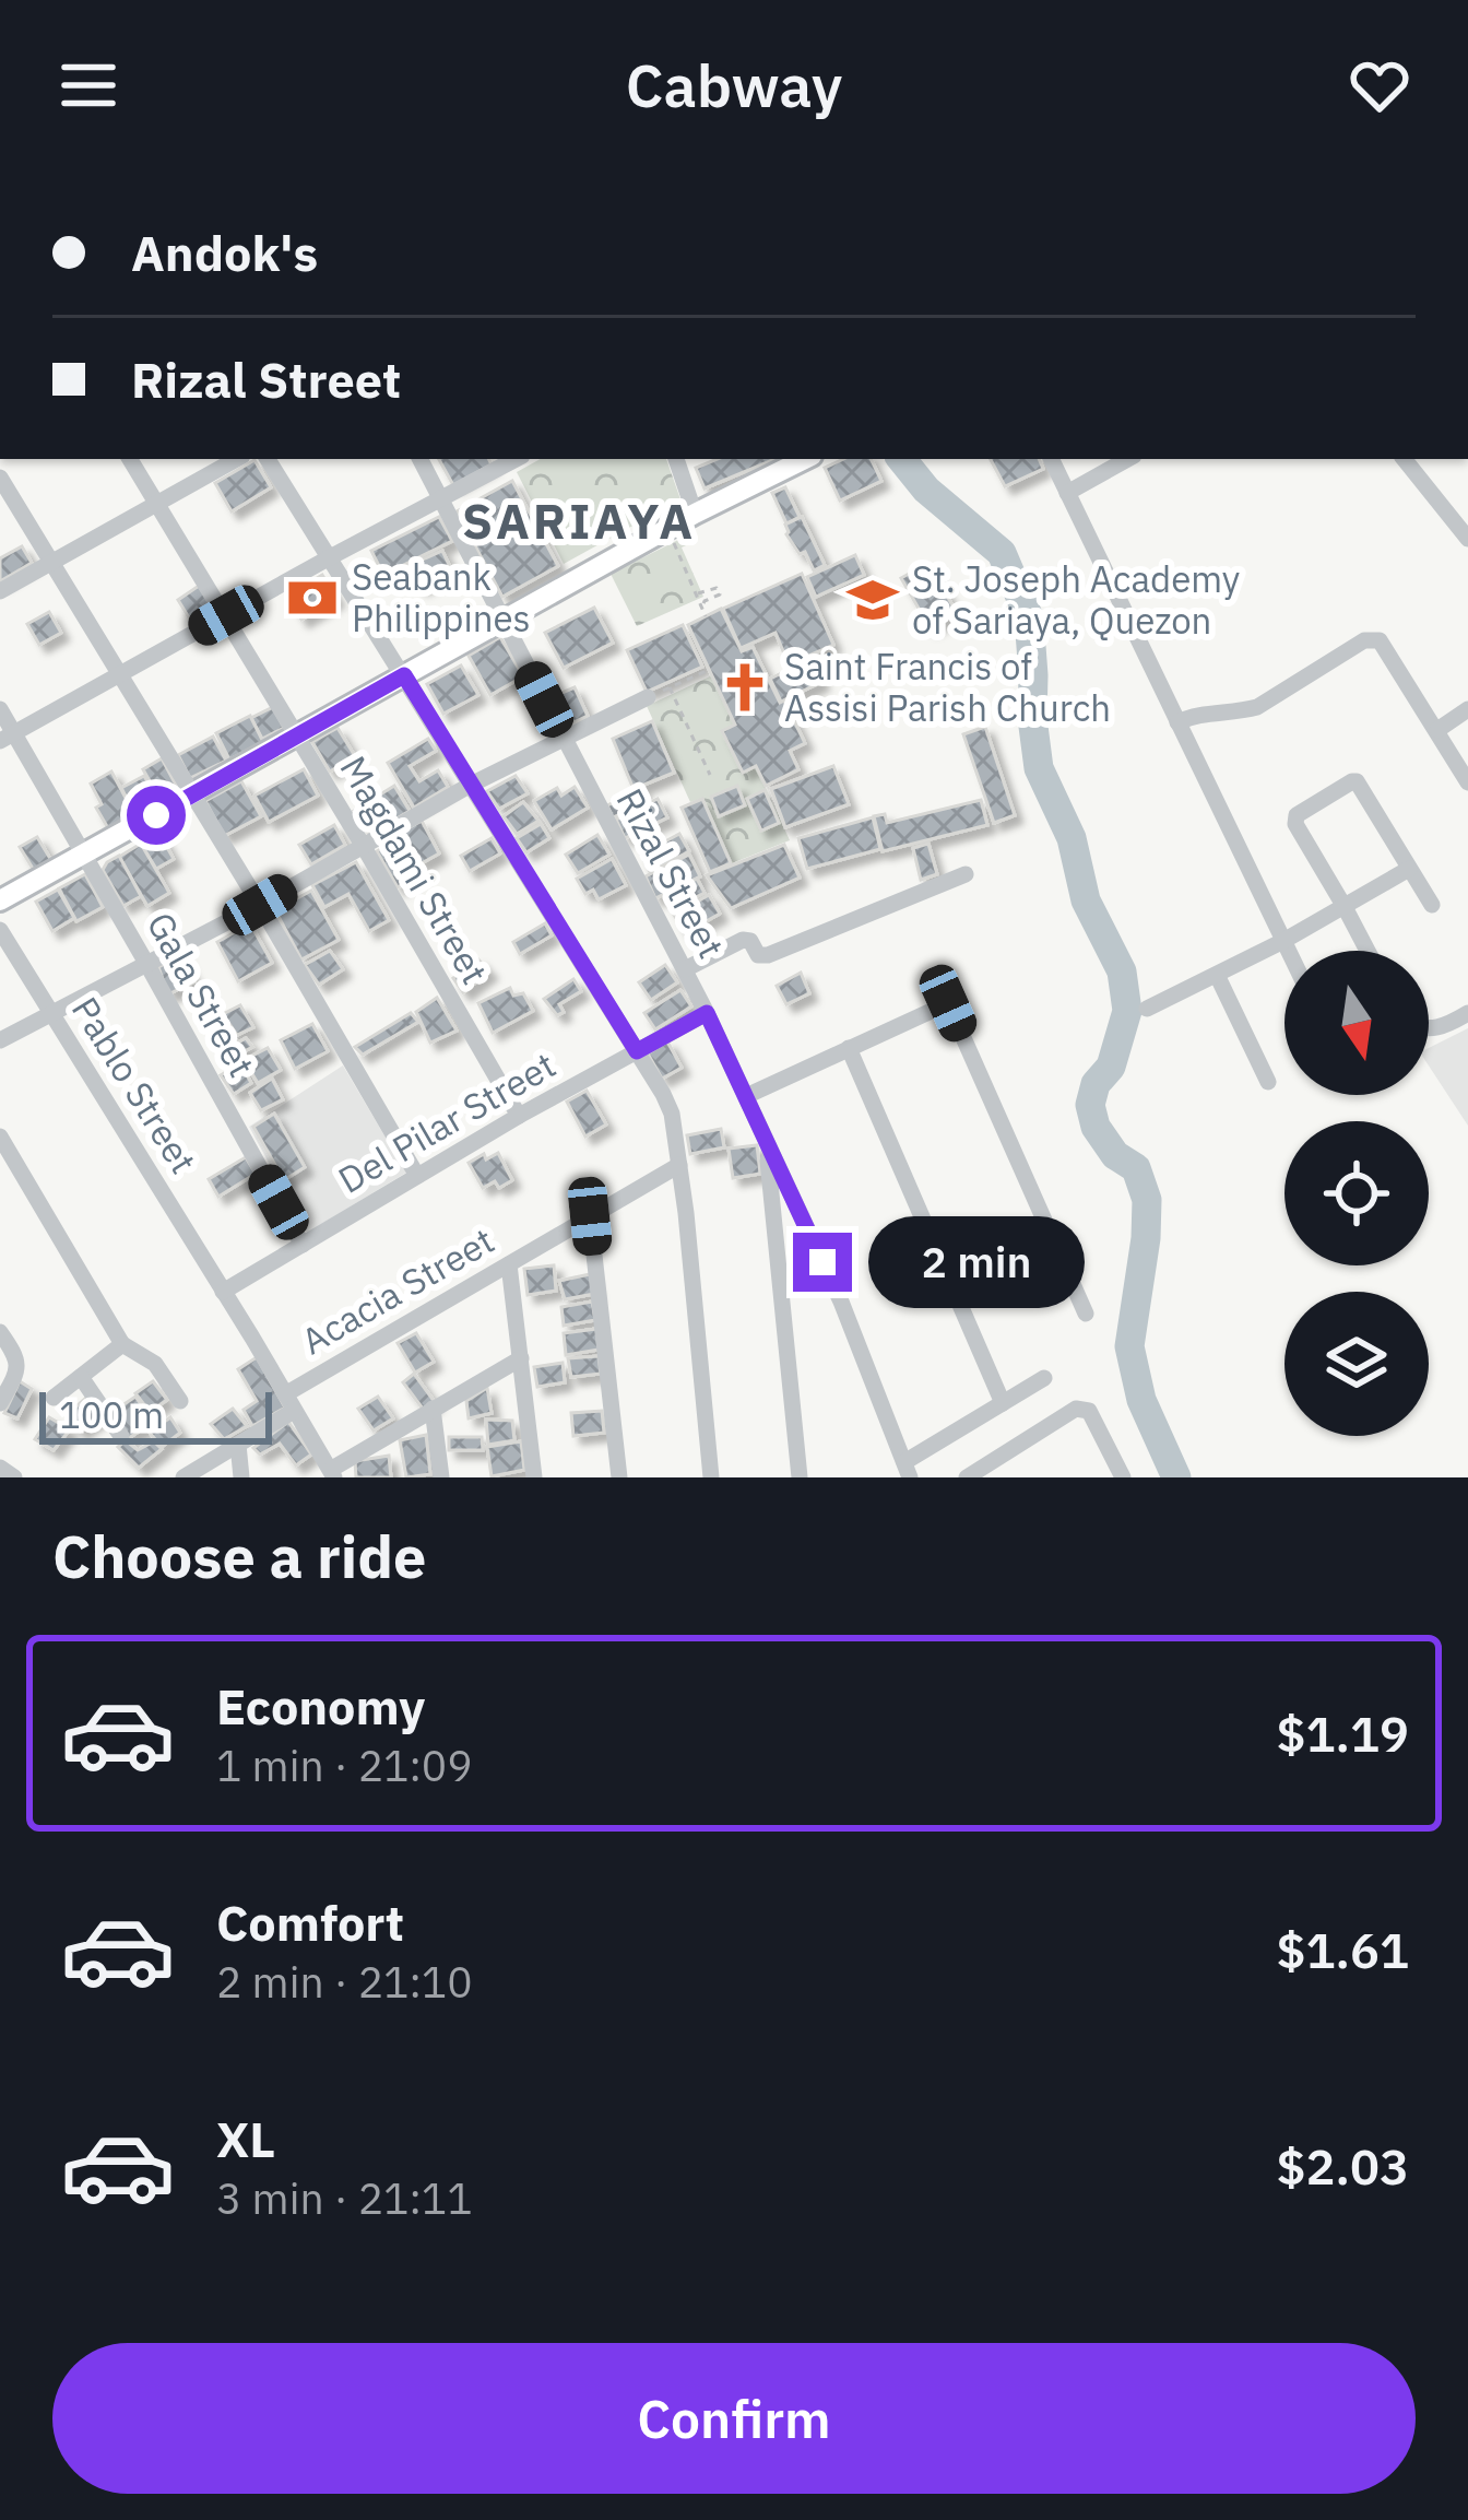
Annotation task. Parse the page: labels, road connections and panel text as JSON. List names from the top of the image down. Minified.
{"streets":{"street":["Magdami Street","Rizal Street","Gala Street","Pablo Street","Del Pilar Street","Acacia Street"]},"crossings":[["Magdami Street","Del Pilar Street"],["Rizal Street","Del Pilar Street"],["Gala Street","Del Pilar Street"],["Pablo Street","Del Pilar Street"],["Pablo Street","Acacia Street"]],"districts":["SARIAYA"],"places":{"bank":["Seabank Philippines"],"school or university":["St. Joseph Academy of Sariaya, Quezon"],"church":["Saint Francis of Assisi Parish Church"]},"scale_bar":"100 m","north":"bottom","page":{"header":"Cabway","banner":["Andok's","Rizal Street"],"bubble":"2 min","scale":"100 m","heading":"Choose a ride","list":[{"name":"Economy","note":"1 min · 21:09","value":"$1.19"},{"name":"Comfort","note":"2 min · 21:10","value":"$1.61"},{"name":"XL","note":"3 min · 21:11","value":"$2.03"}],"buttons":"Confirm"}}
